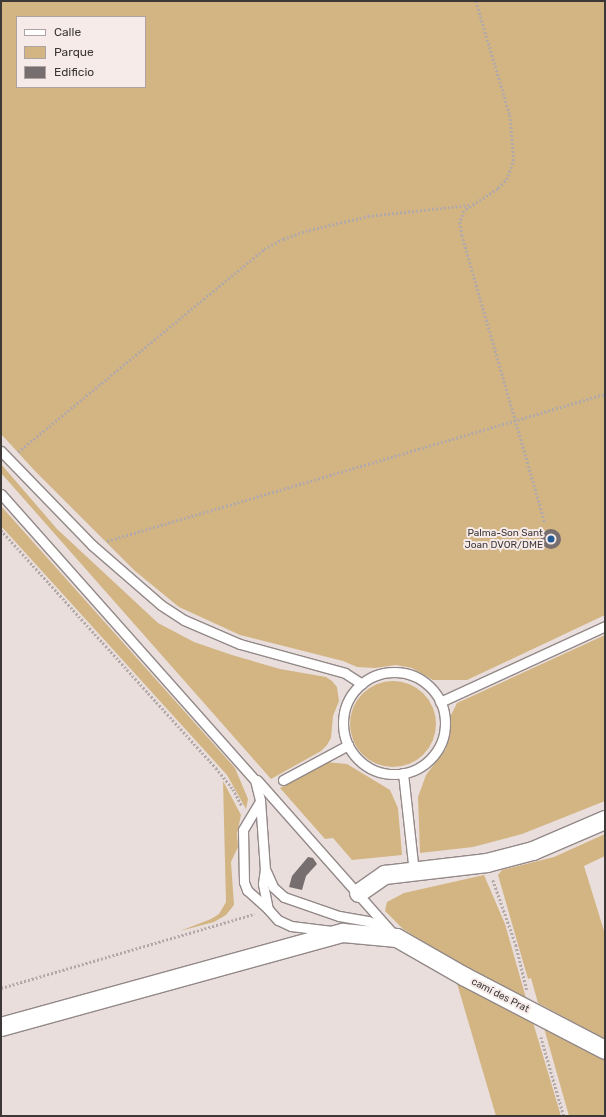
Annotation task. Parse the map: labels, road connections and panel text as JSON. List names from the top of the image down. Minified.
{"streets":{"street":["camí des Prat"]},"places":["Palma-Son Sant Joan DVOR/DME"],"legend":["Calle","Parque","Edificio"]}
